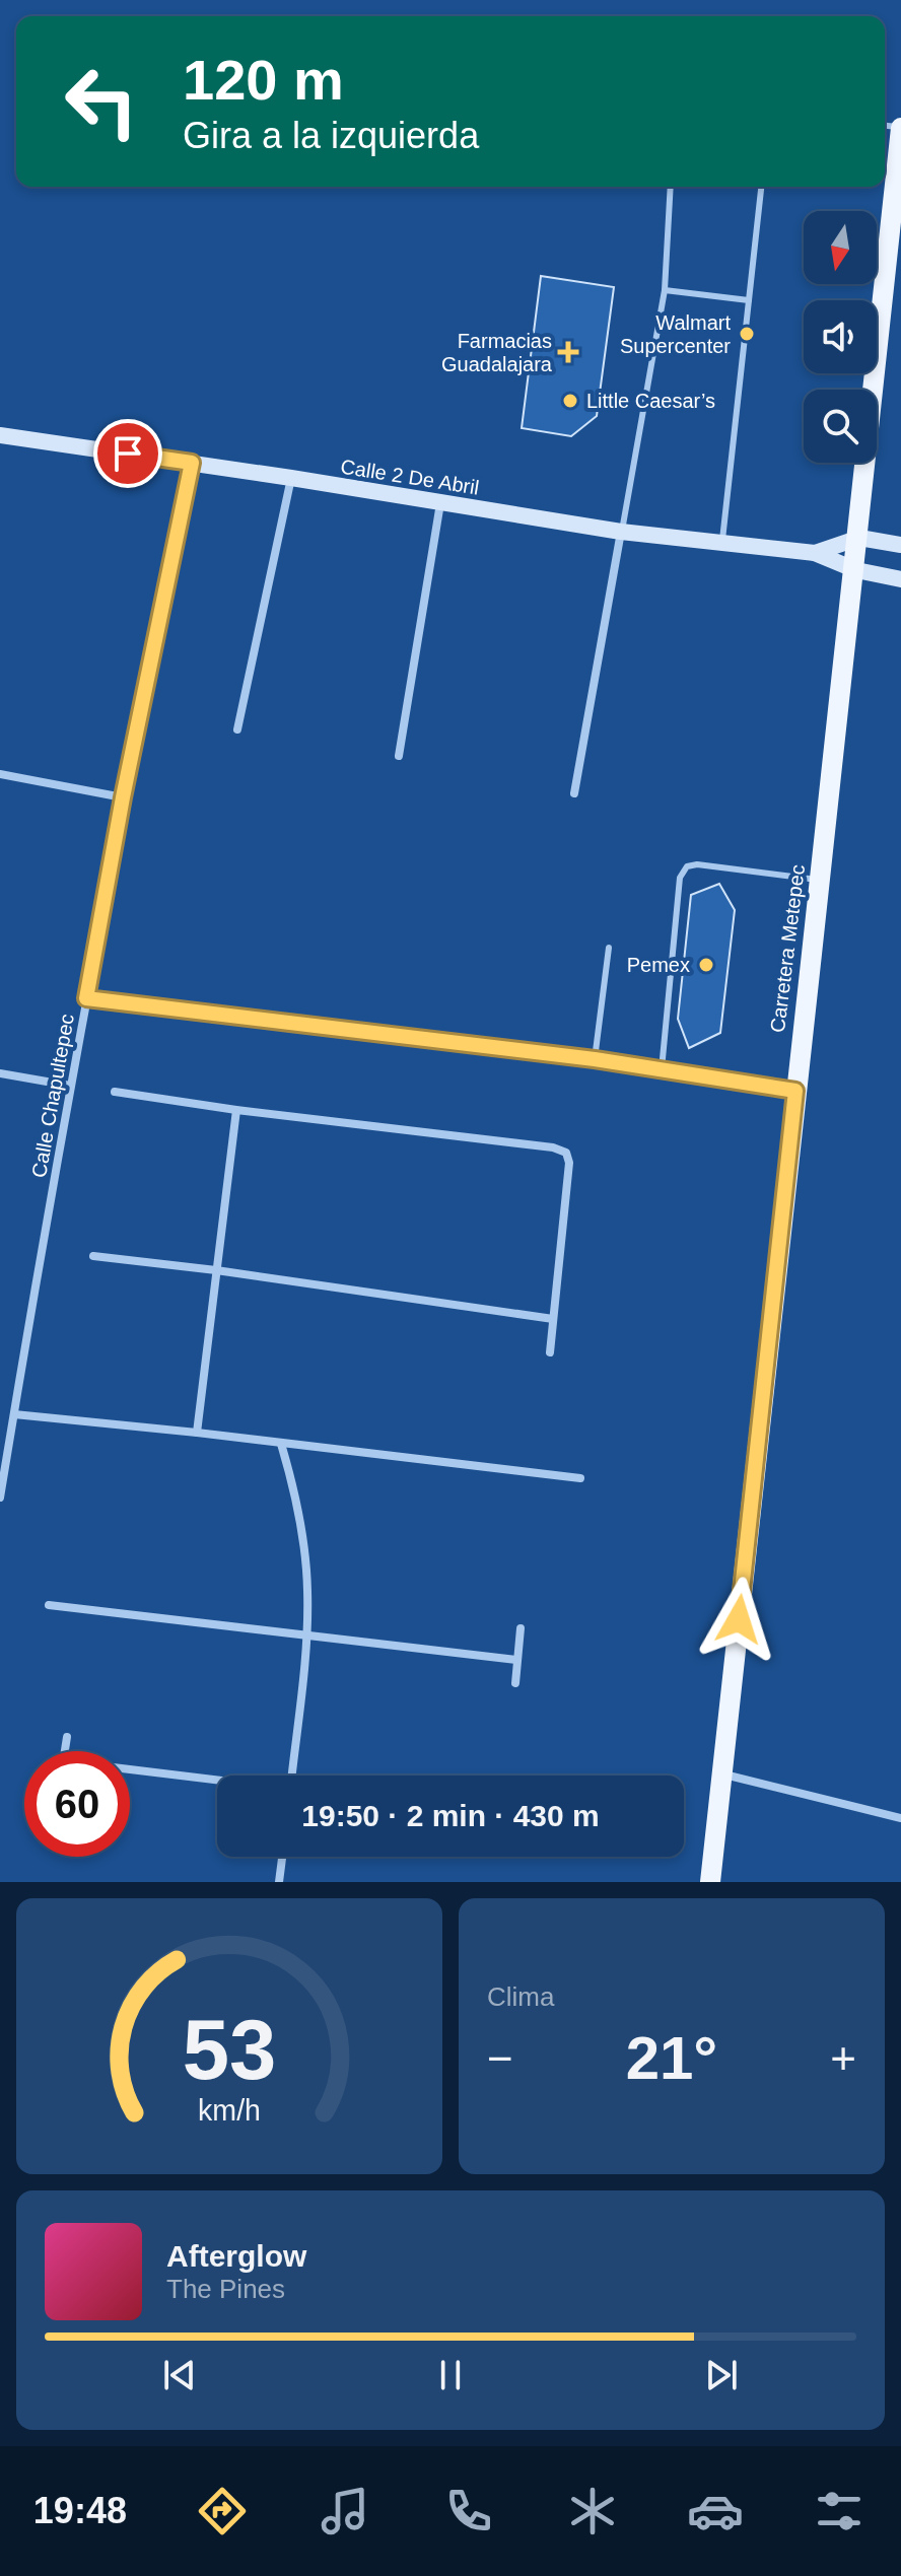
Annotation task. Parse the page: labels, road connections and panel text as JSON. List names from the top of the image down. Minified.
{"streets":{"main road":["Calle 2 De Abril","Carretera Metepec"],"street":["Calle Chapultepec"]},"crossings":[["Calle 2 De Abril","Carretera Metepec"],["Calle 2 De Abril","Calle Chapultepec"]],"places":{"other":["Walmart Supercenter","Little Caesar’s","Pemex"],"health":["Farmacias Guadalajara"]},"north":"bottom","page":{"turn":["120 m","Gira a la izquierda"],"limit":"60","trip":"19:50 · 2 min · 430 m","tile":"Clima","heat":["−","21°","+"],"song":["Afterglow","The Pines"],"tabs":"19:48","gauge":["53","km/h"]}}
